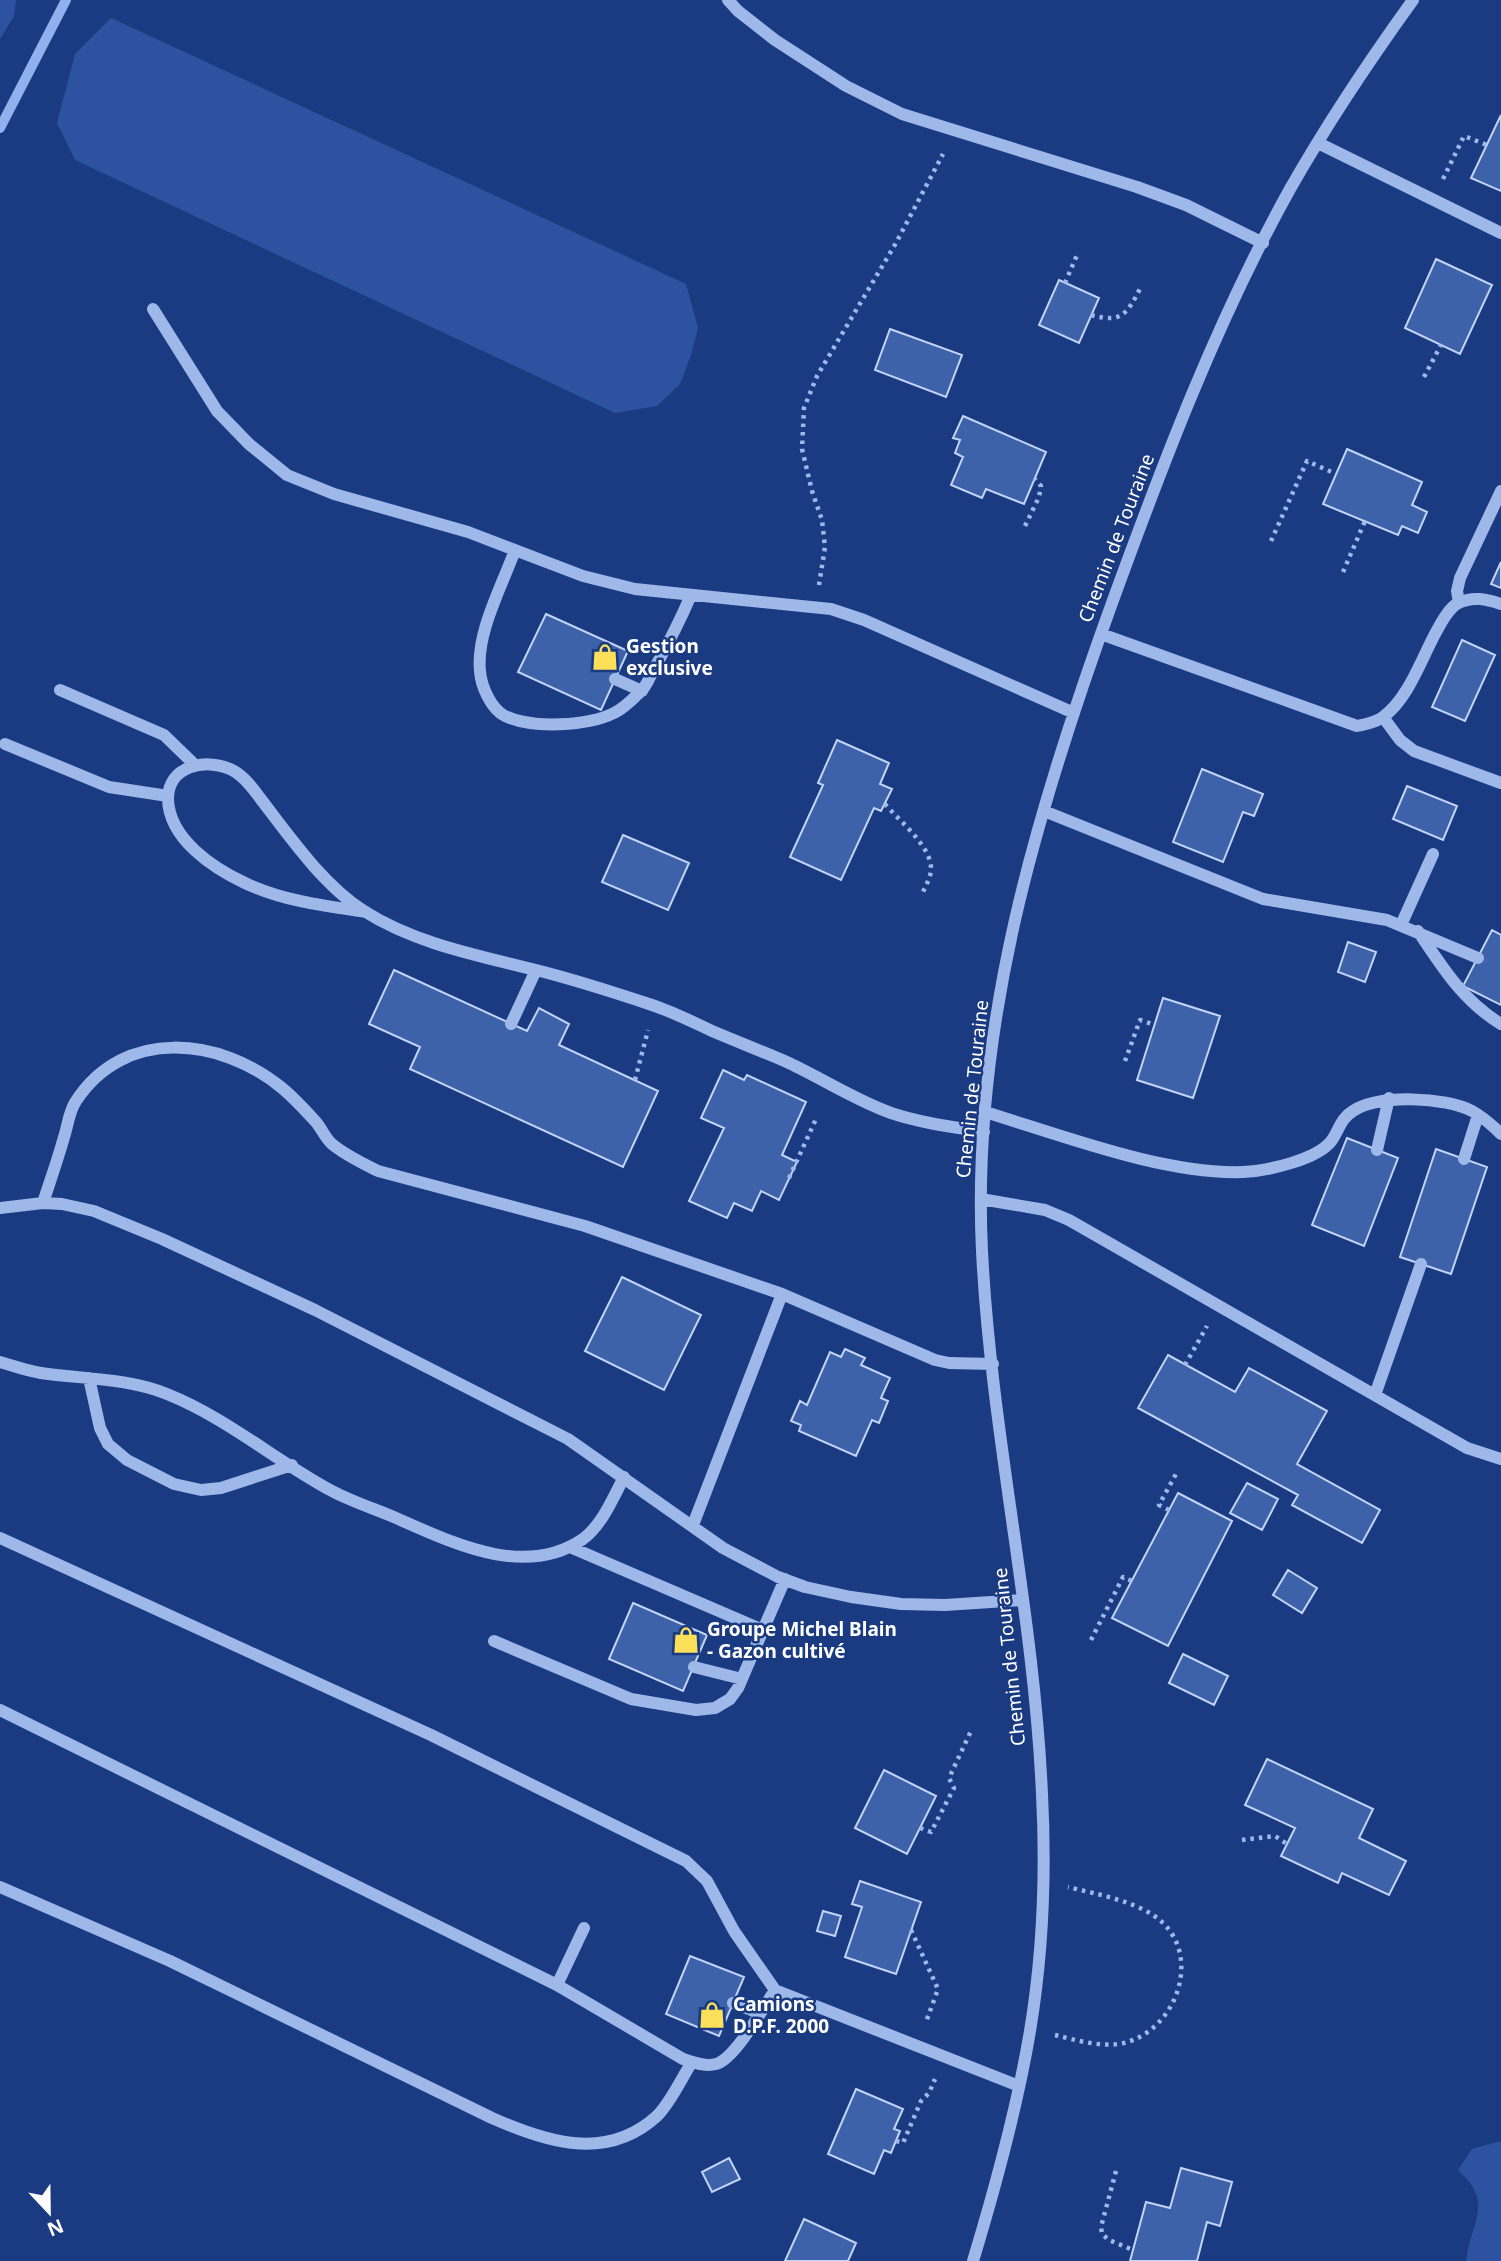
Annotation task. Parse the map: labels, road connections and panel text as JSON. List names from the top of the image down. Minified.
{"streets":{"street":["Chemin de Touraine"]},"places":{"shop":["Gestion exclusive","Groupe Michel Blain - Gazon cultivé","Camions D.P.F. 2000"]},"north":"bottom"}
